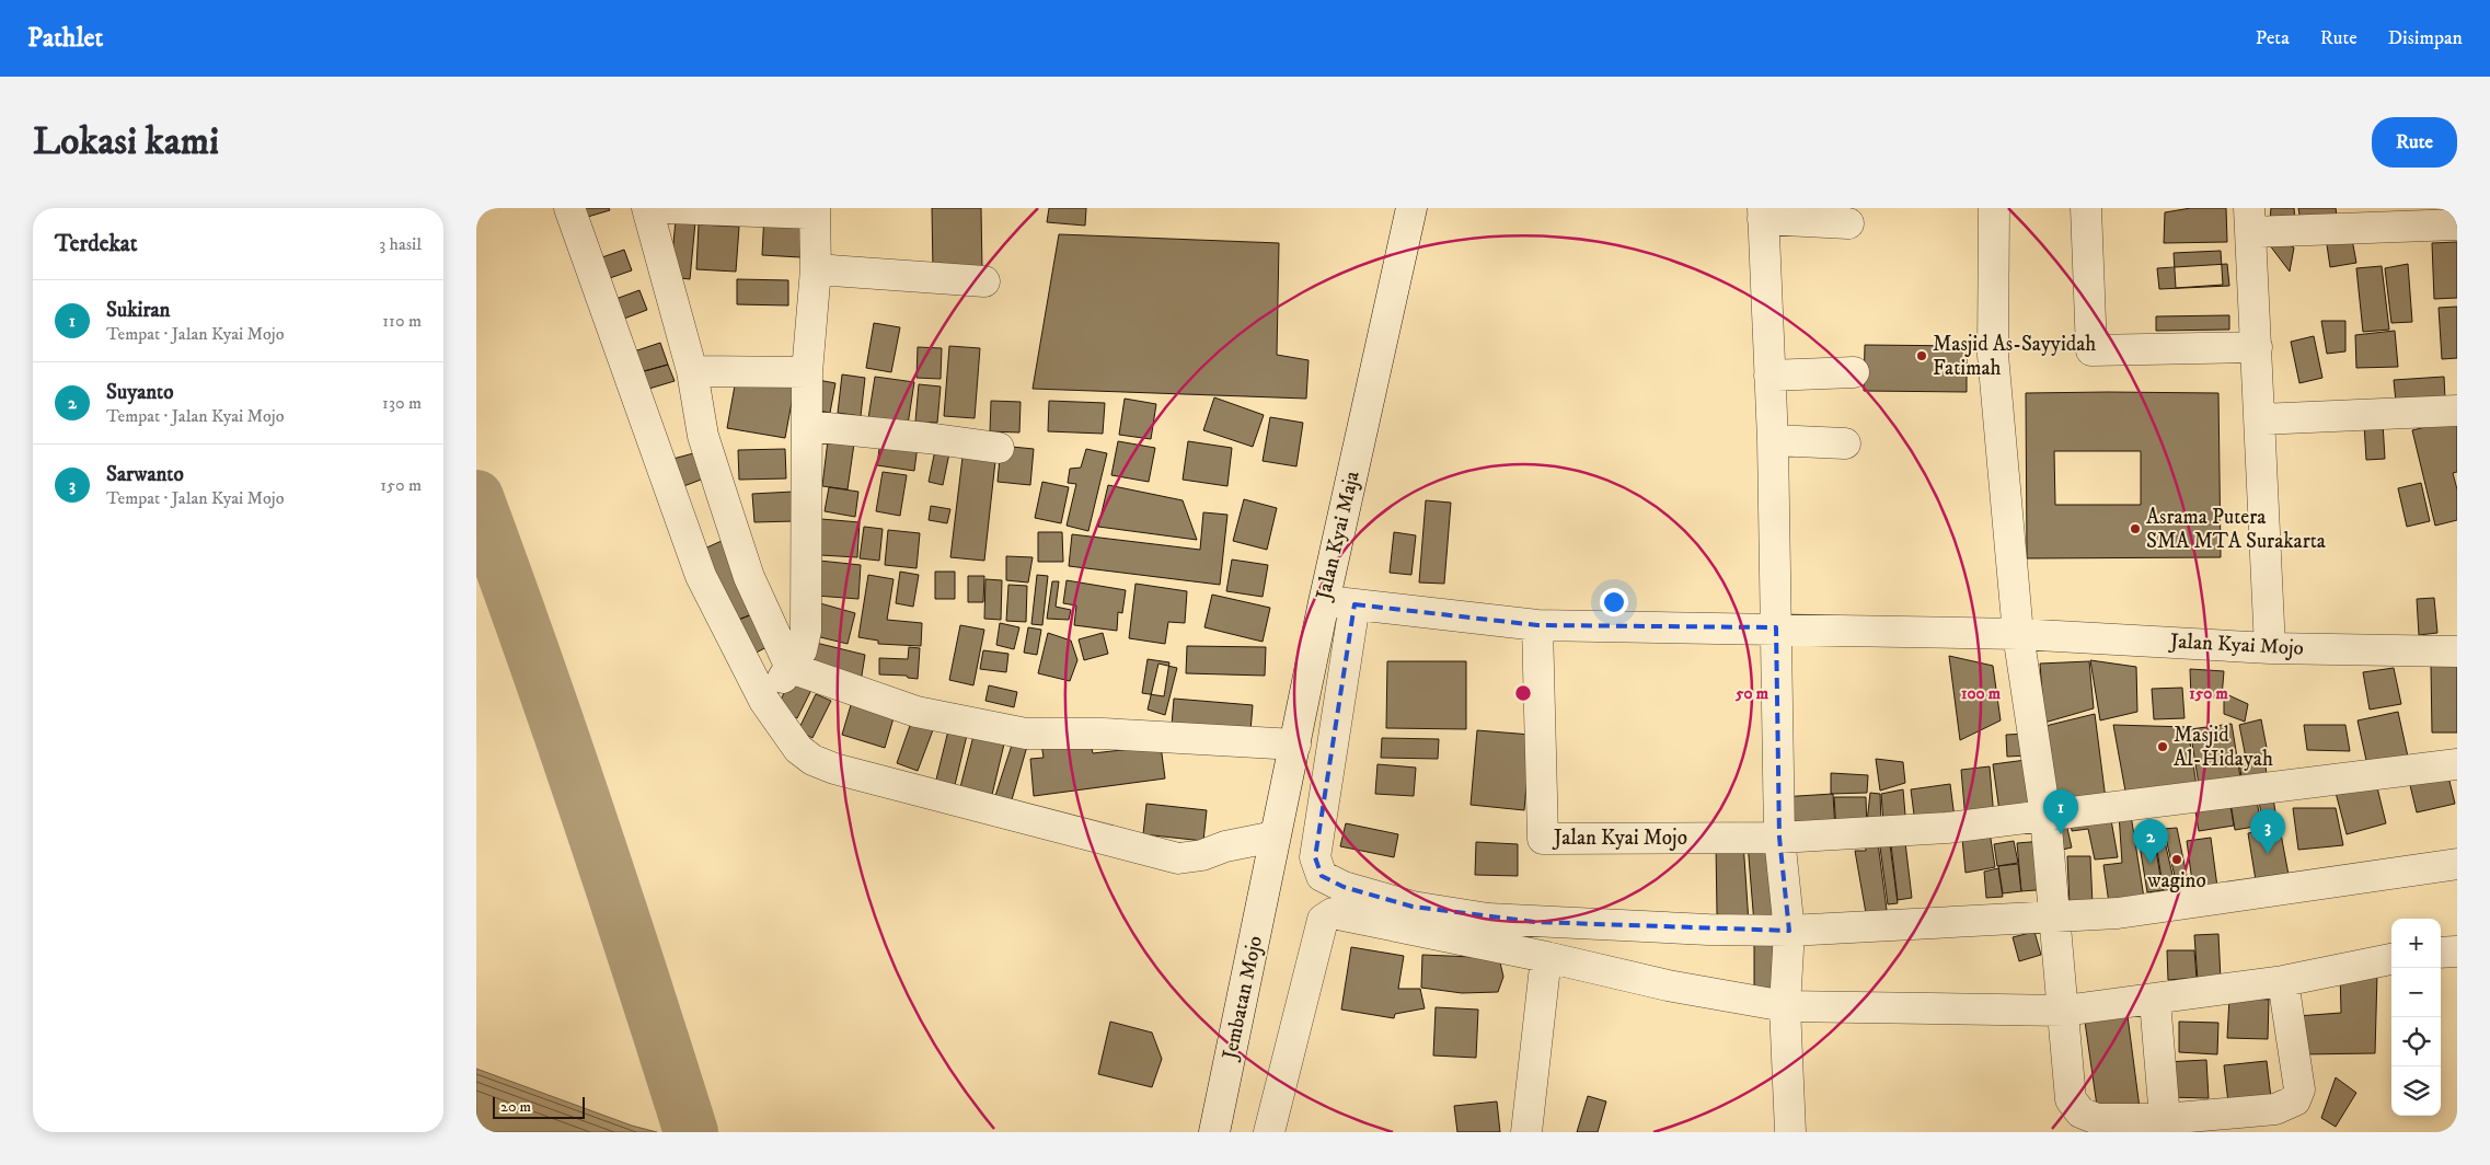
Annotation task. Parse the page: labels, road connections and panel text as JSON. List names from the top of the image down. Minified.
{"streets":{"street":["Jalan Kyai Maja","Jalan Kyai Mojo","Jembatan Mojo"]},"crossings":[["Jalan Kyai Maja","Jalan Kyai Mojo"],["Jalan Kyai Maja","Jembatan Mojo"]],"places":["Masjid As-Sayyidah Fatimah","Asrama Putera SMA MTA Surakarta","Masjid Al-Hidayah","wagino"],"scale_bar":"20 m","page":{"header":"Pathlet","nav":["Peta","Rute","Disimpan"],"buttons":"Rute","title":"Lokasi kami","heading":["Terdekat","3 hasil"],"list":[{"mark":"1","name":"Sukiran","note":"Tempat · Jalan Kyai Mojo","value":"110 m"},{"mark":"2","name":"Suyanto","note":"Tempat · Jalan Kyai Mojo","value":"130 m"},{"mark":"3","name":"Sarwanto","note":"Tempat · Jalan Kyai Mojo","value":"150 m"}],"pins":["1","3","2"],"map_buttons":["+","−"],"scale":"20 m"},"rings":["50 m","100 m","150 m"]}
